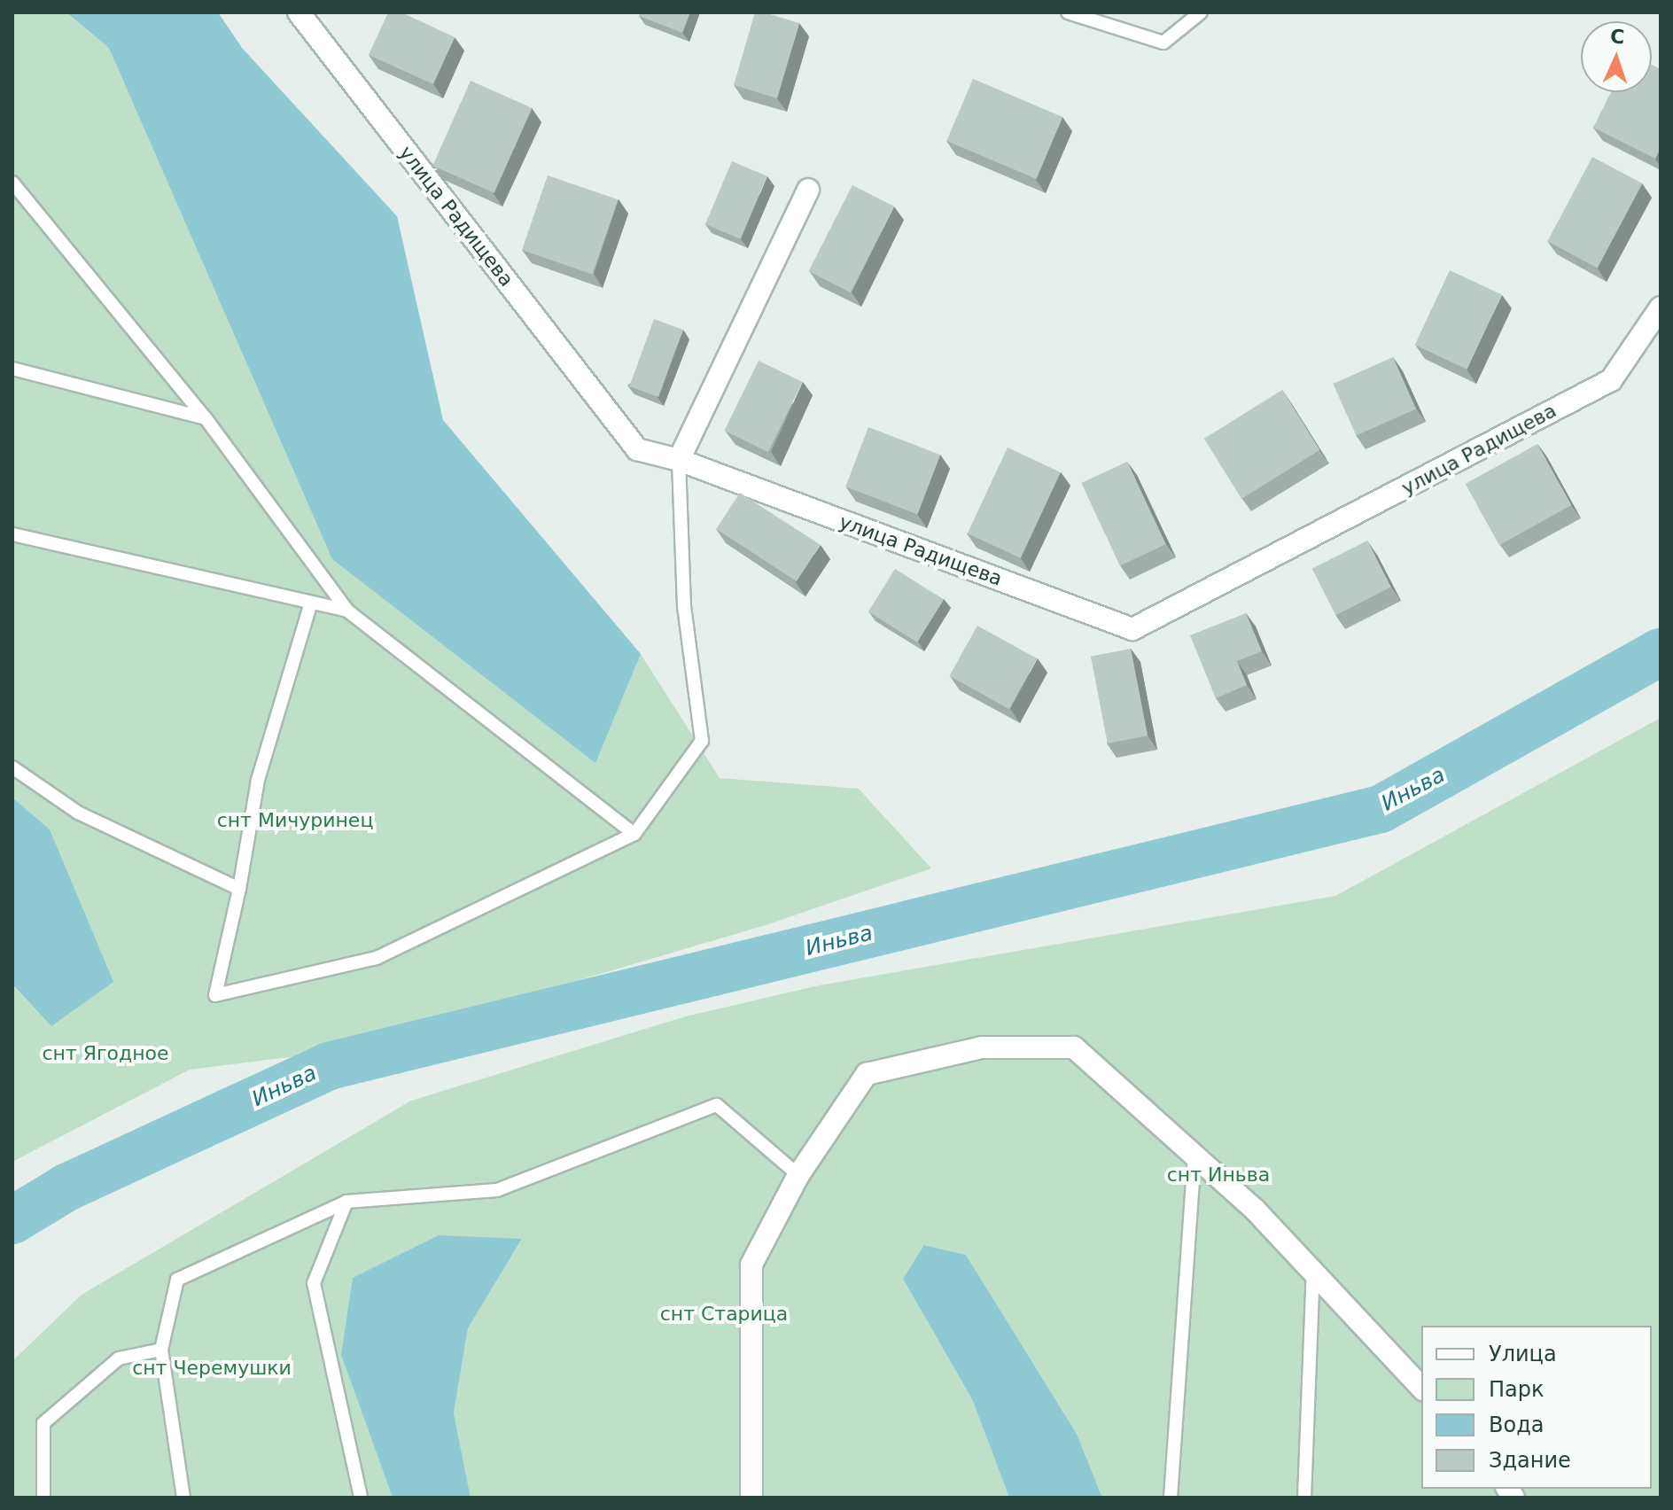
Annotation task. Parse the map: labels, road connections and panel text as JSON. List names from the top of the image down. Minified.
{"streets":{"street":["улица Радищева"]},"water":["Иньва"],"parks":["снт Мичуринец","снт Ягодное","снт Иньва","снт Старица","снт Черемушки"],"legend":["Улица","Парк","Вода","Здание"],"north":"top"}
